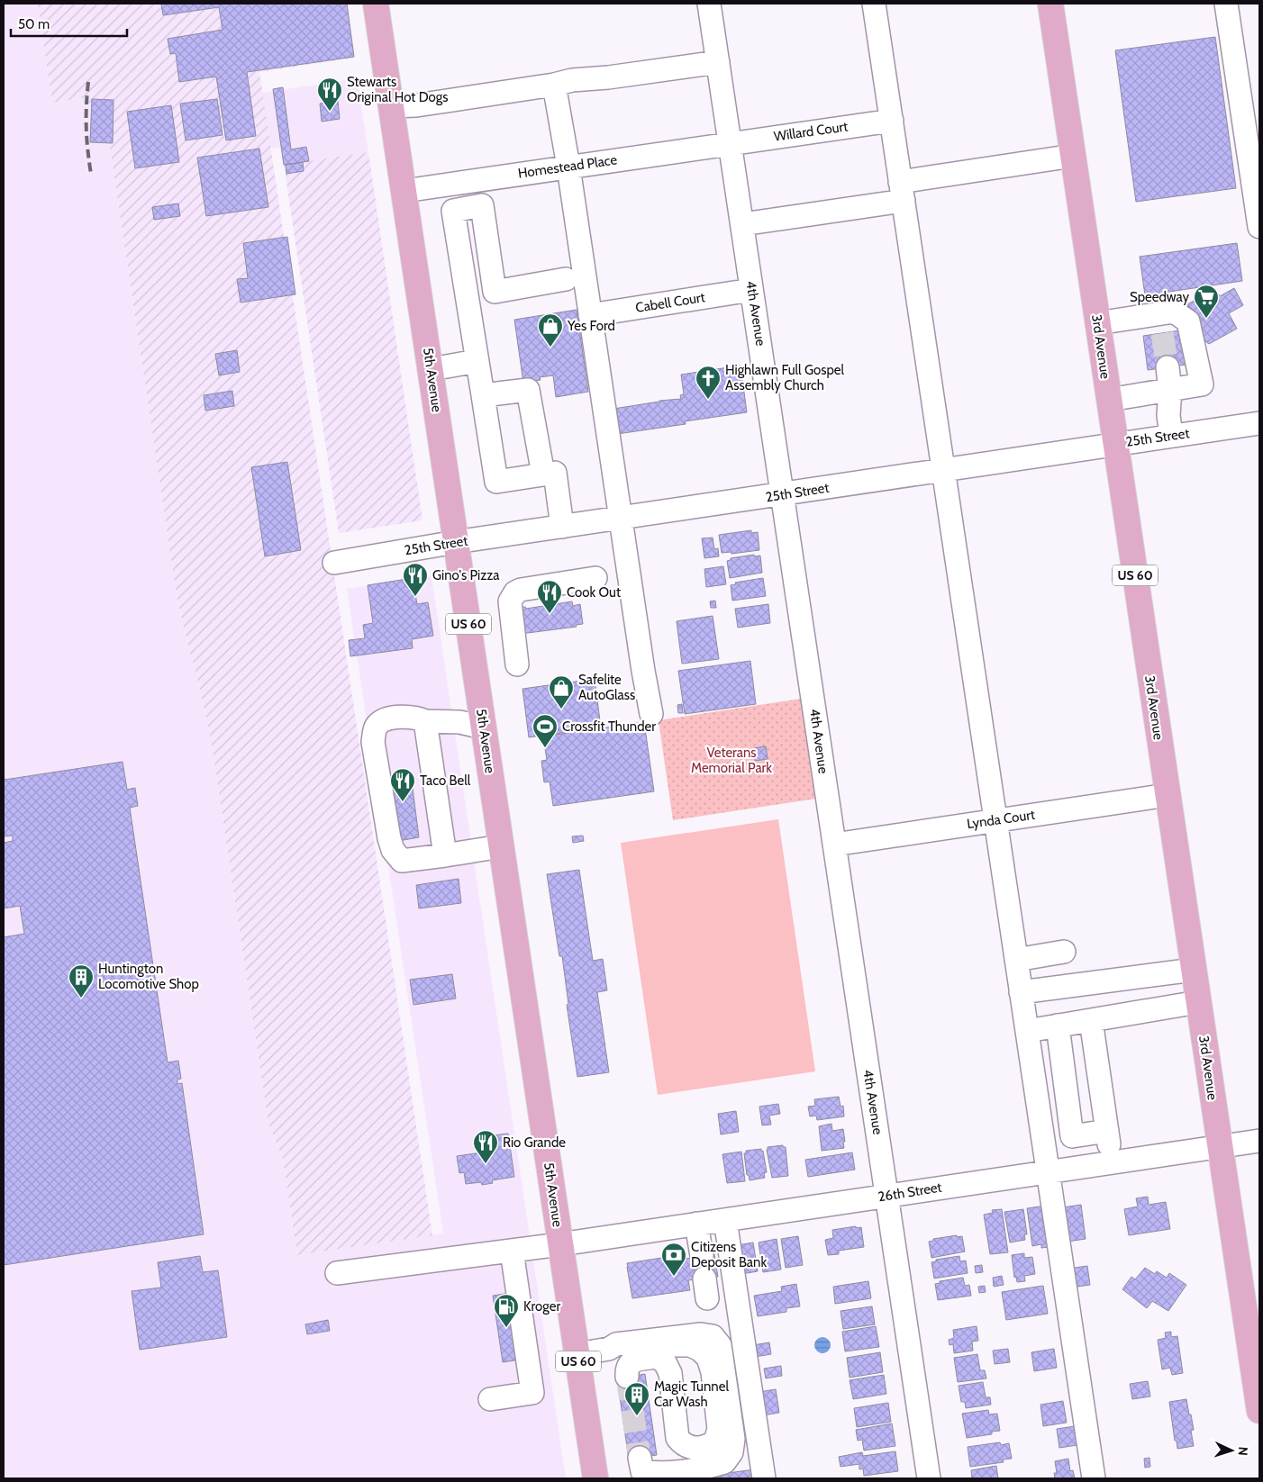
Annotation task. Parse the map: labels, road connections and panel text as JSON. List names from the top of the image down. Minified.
{"streets":{"main road":["3rd Avenue","5th Avenue","US 60"],"street":["Willard Court","Homestead Place","Cabell Court","4th Avenue","25th Street","Lynda Court","26th Street"]},"crossings":[["Willard Court","Homestead Place"],["Willard Court","4th Avenue"],["Homestead Place","4th Avenue"],["Homestead Place","5th Avenue"],["Cabell Court","4th Avenue"],["4th Avenue","25th Street"],["4th Avenue","Lynda Court"],["4th Avenue","26th Street"],["3rd Avenue","25th Street"],["3rd Avenue","Lynda Court"],["3rd Avenue","26th Street"],["5th Avenue","25th Street"],["5th Avenue","26th Street"]],"parks":["Veterans Memorial Park"],"places":{"restaurant":["Stewarts Original Hot Dogs","Gino's Pizza","Cook Out","Taco Bell","Rio Grande"],"supermarket":["Speedway"],"shop":["Yes Ford","Safelite AutoGlass"],"church":["Highlawn Full Gospel Assembly Church"],"sports":["Crossfit Thunder"],"building":["Huntington Locomotive Shop","Magic Tunnel Car Wash"],"bank":["Citizens Deposit Bank"],"fuel station":["Kroger"]},"scale_bar":"50 m","north":"right"}
